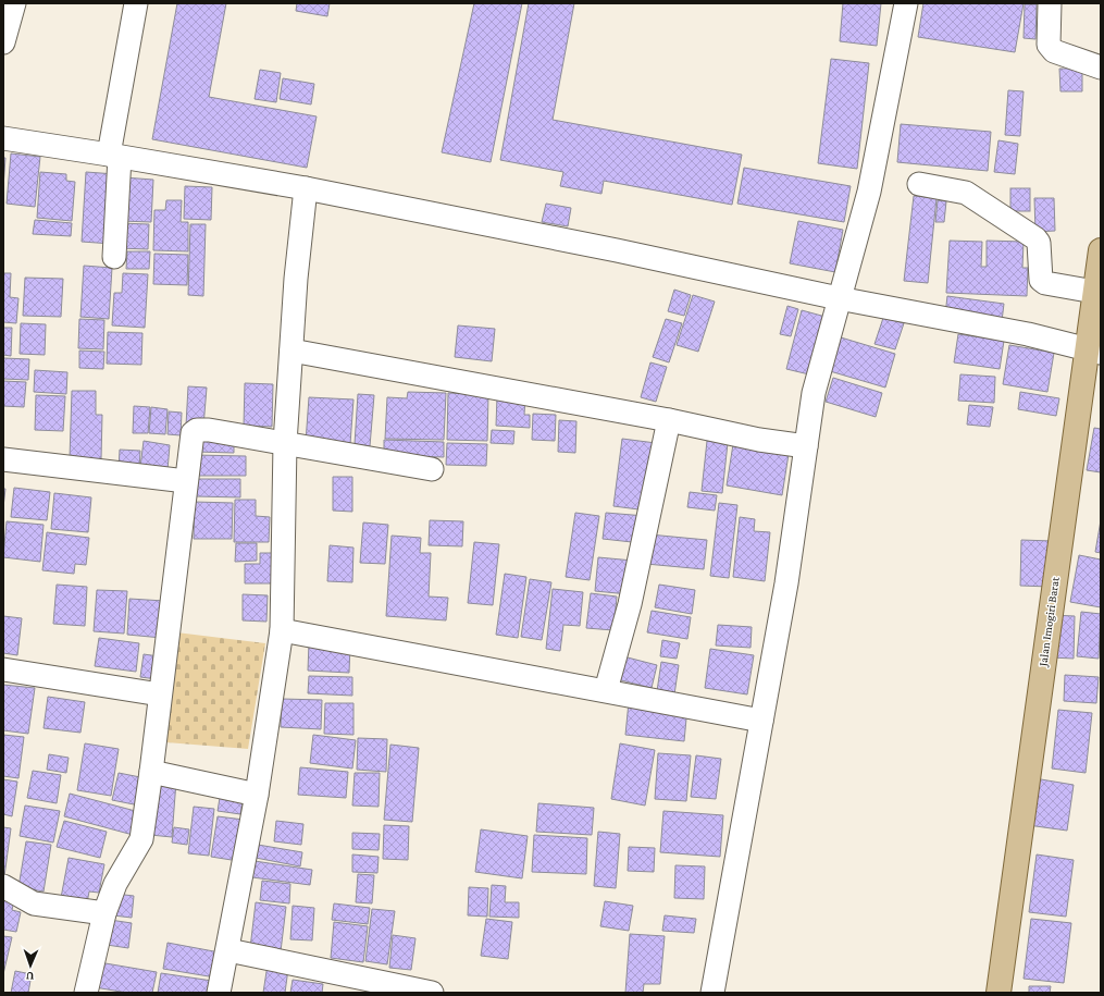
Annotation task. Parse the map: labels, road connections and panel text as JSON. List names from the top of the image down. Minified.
{"streets":{"main road":["Jalan Imogiri Barat"]},"north":"bottom"}
